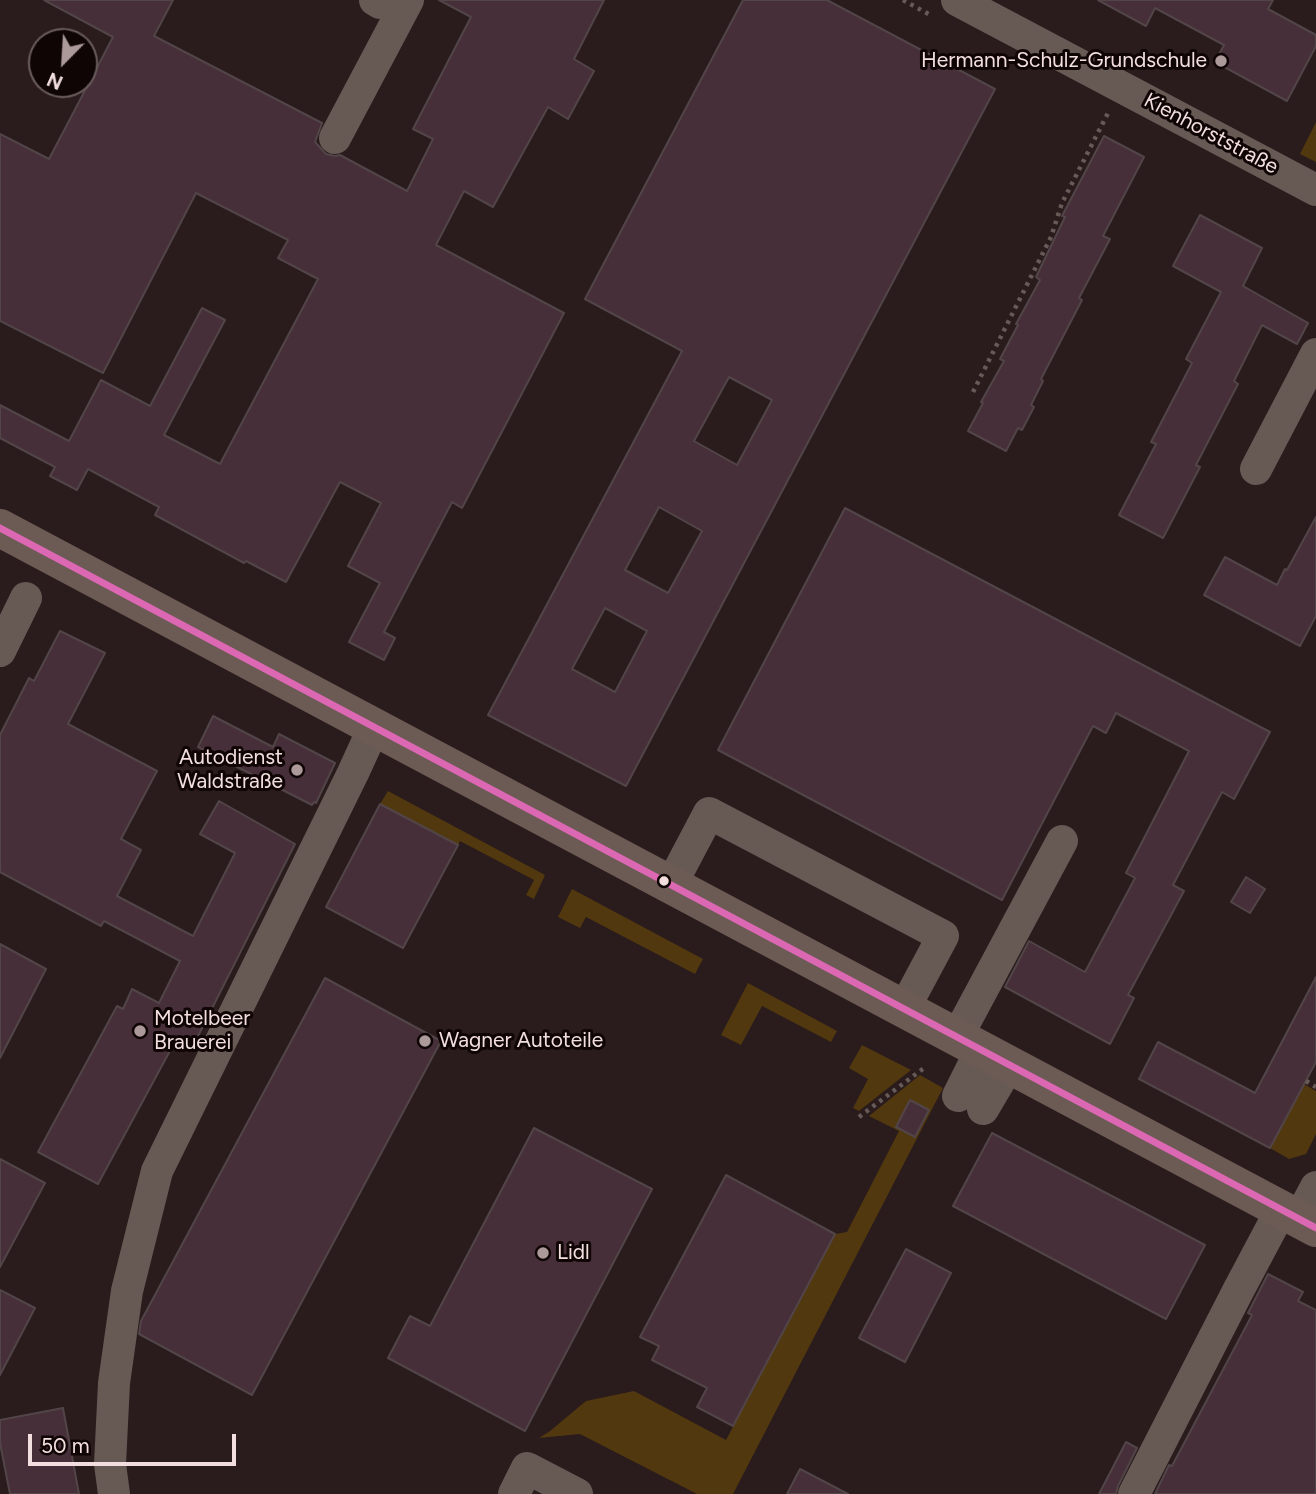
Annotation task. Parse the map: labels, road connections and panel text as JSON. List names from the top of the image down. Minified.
{"streets":{"street":["Kienhorststraße"]},"places":["Hermann-Schulz-Grundschule","Autodienst Waldstraße","Motelbeer Brauerei","Wagner Autoteile","Lidl"],"scale_bar":"50 m","north":"bottom left"}
